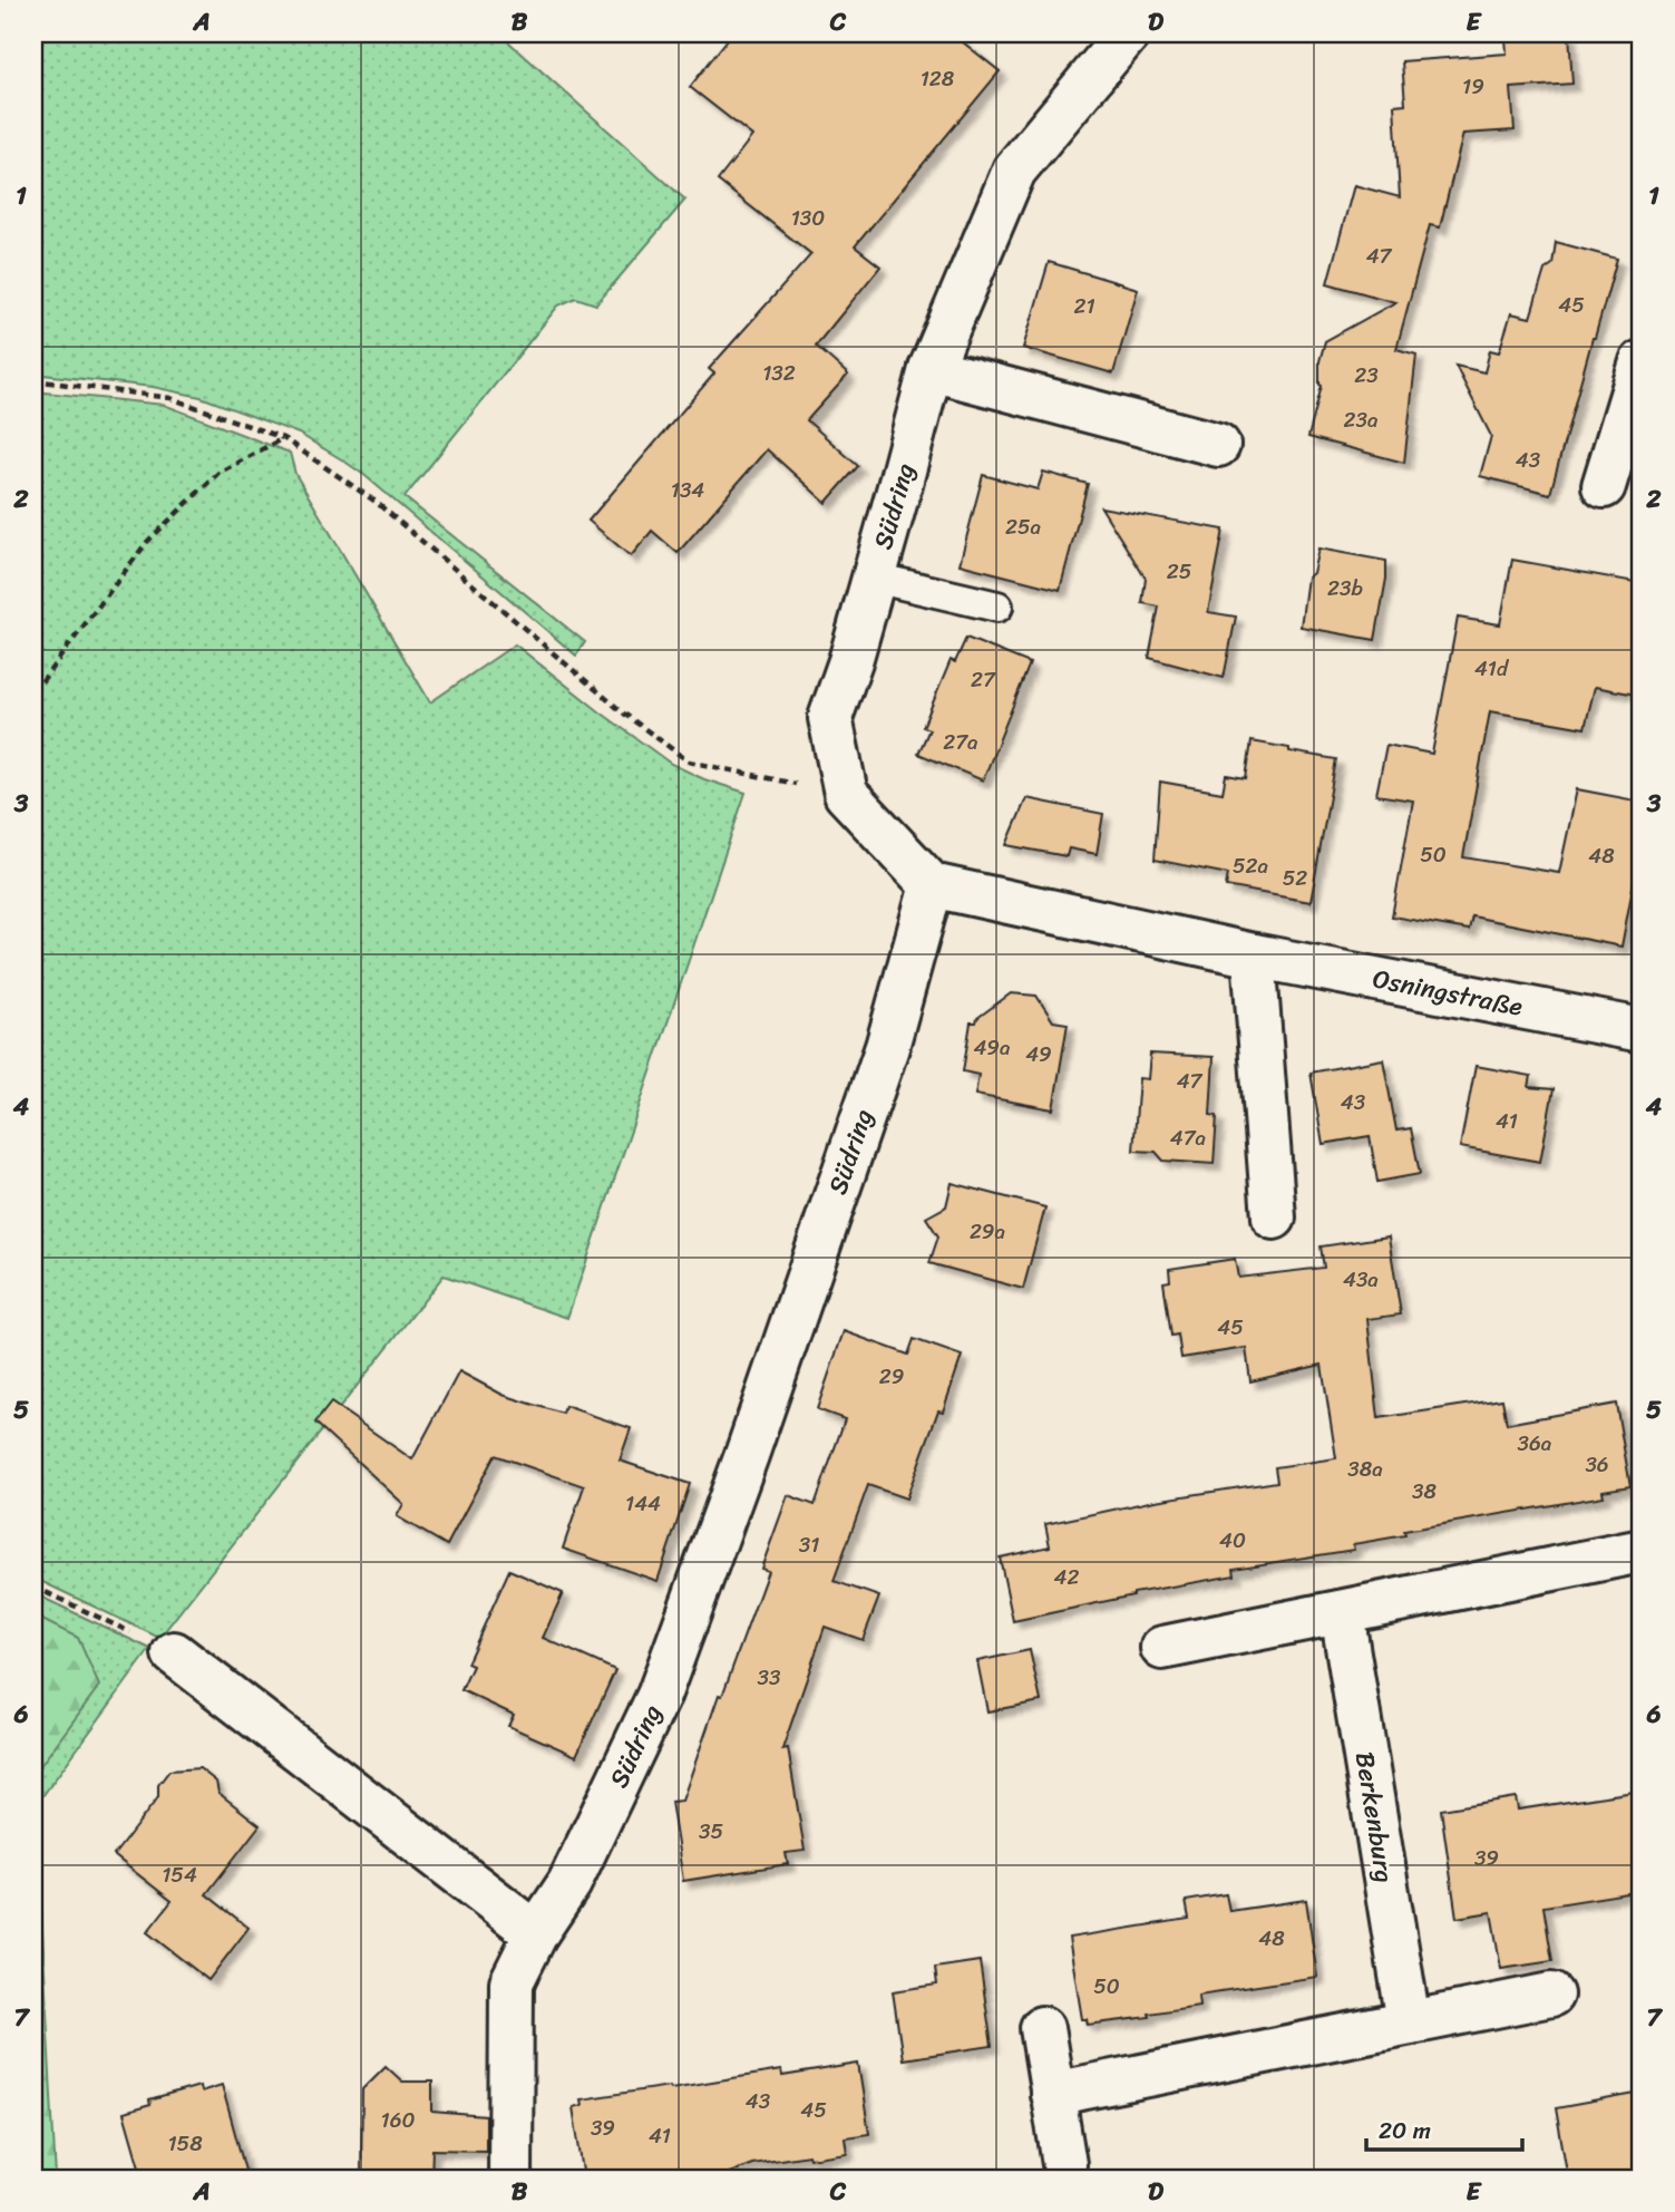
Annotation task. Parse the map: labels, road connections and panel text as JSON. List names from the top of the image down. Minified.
{"streets":{"street":["Südring","Osningstraße","Berkenburg"]},"crossings":[["Südring","Osningstraße"]],"house_numbers":["128","19","130","47","45","21","132","23","23a","43","134","25a","25","23b","41d","27","27a","50","48","52a","52","49a","49","47","43","41","47a","29a","43a","45","29","36a","36","38a","38","144","40","31","42","33","35","39","154","48","50","43","45","160","39","41","158"],"scale_bar":"20 m","grid":{"columns":["A","B","C","D","E"],"rows":["1","2","3","4","5","6","7"]}}
